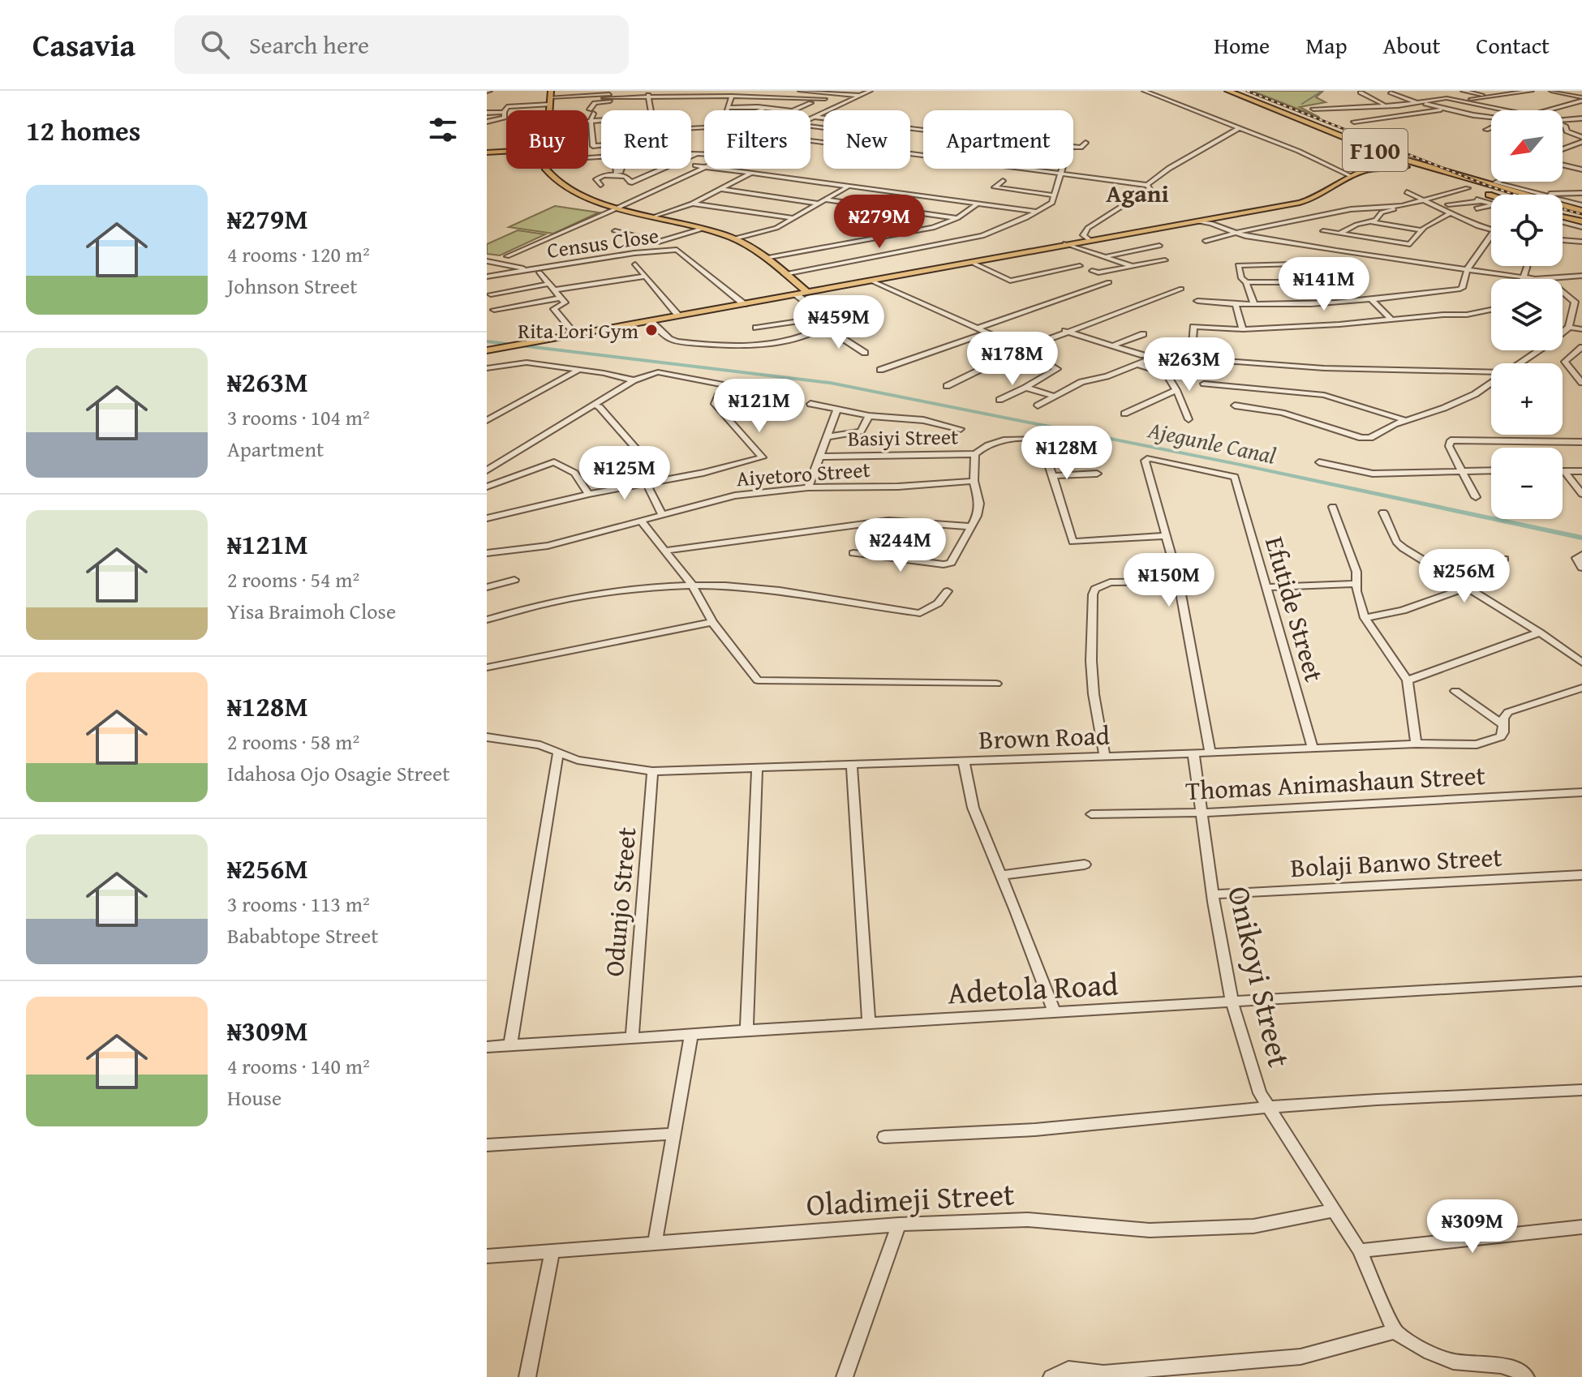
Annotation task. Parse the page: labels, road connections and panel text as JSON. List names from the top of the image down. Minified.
{"streets":{"highway":["F100"],"street":["Census Close","Basiyi Street","Aiyetoro Street","Efutide Street","Brown Road","Thomas Animashaun Street","Bolaji Banwo Street","Odunjo Street","Onikoyi Street","Adetola Road","Oladimeji Street"]},"crossings":[["Efutide Street","Brown Road"],["Brown Road","Odunjo Street"],["Brown Road","Onikoyi Street"],["Thomas Animashaun Street","Onikoyi Street"],["Bolaji Banwo Street","Onikoyi Street"],["Odunjo Street","Adetola Road"],["Onikoyi Street","Adetola Road"],["Onikoyi Street","Oladimeji Street"]],"districts":["Agani"],"water":["Ajegunle Canal"],"places":["Rita Lori Gym"],"north":"bottom left","page":{"header":"Casavia","search":"Search here","nav":["Home","Map","About","Contact"],"heading":"12 homes","map_buttons":["+","−"],"chip":["Buy","Rent","Filters","New","Apartment"],"list":[{"name":"₦279M","note":"4 rooms · 120 m² · Johnson Street"},{"name":"₦263M","note":"3 rooms · 104 m² · Apartment"},{"name":"₦121M","note":"2 rooms · 54 m² · Yisa Braimoh Close"},{"name":"₦128M","note":"2 rooms · 58 m² · Idahosa Ojo Osagie Street"},{"name":"₦256M","note":"3 rooms · 113 m² · Bababtope Street"},{"name":"₦309M","note":"4 rooms · 140 m² · House"}],"price":["₦279M","₦141M","₦459M","₦178M","₦263M","₦121M","₦128M","₦125M","₦244M","₦256M","₦150M","₦309M"]}}
